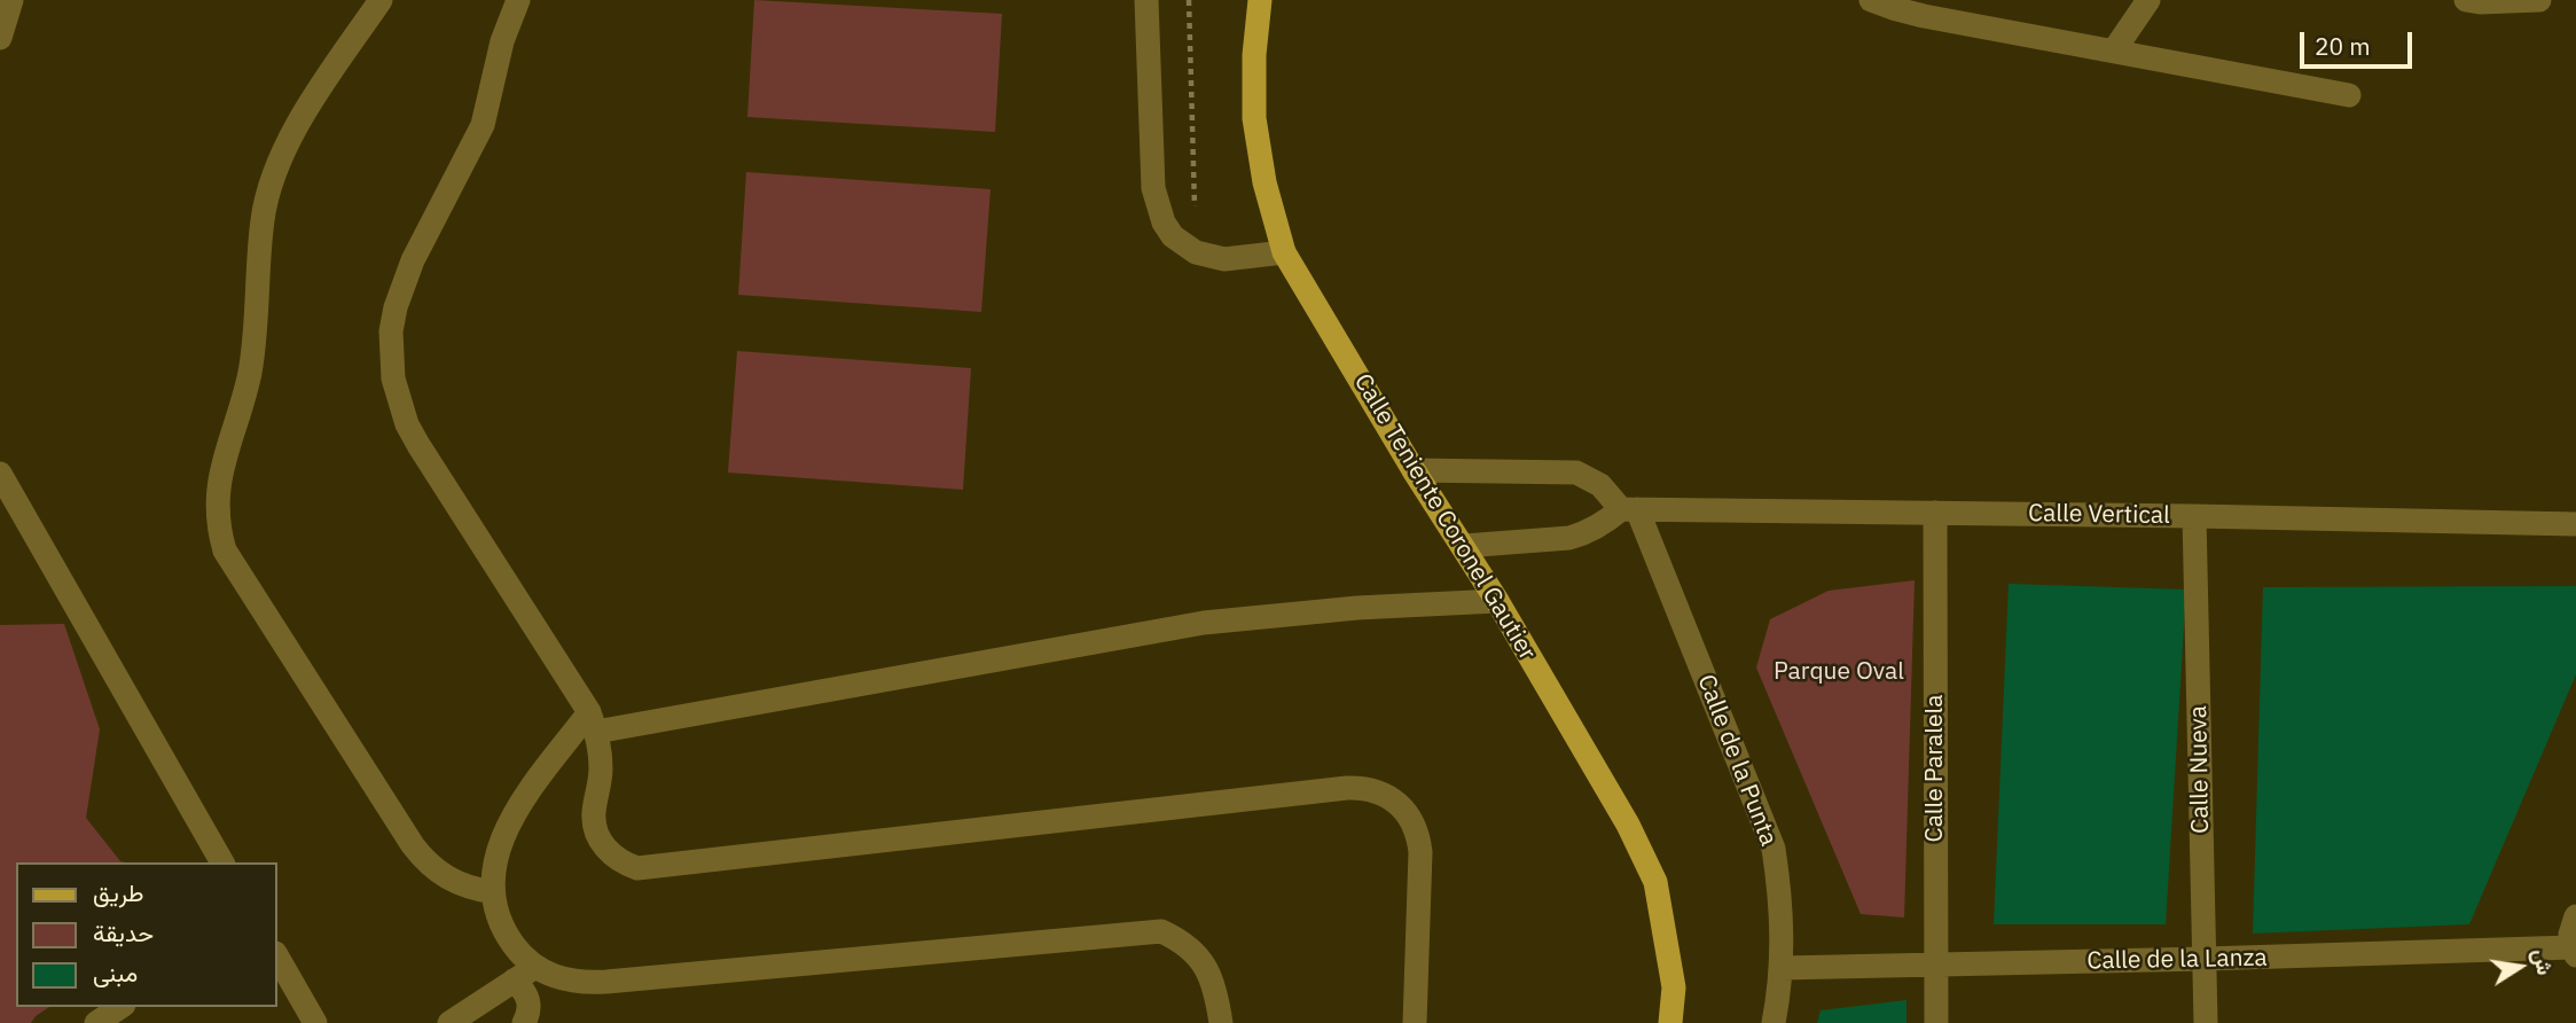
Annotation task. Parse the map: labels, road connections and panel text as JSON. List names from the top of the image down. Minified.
{"streets":{"main road":["Calle Teniente Coronel Gautier"],"street":["Calle Vertical","Calle de la Punta","Calle Paralela","Calle Nueva","Calle de la Lanza"]},"crossings":[["Calle Vertical","Calle de la Punta"],["Calle Vertical","Calle Paralela"],["Calle Vertical","Calle Nueva"],["Calle de la Punta","Calle de la Lanza"],["Calle Paralela","Calle de la Lanza"],["Calle Nueva","Calle de la Lanza"]],"parks":["Parque Oval"],"legend":["طريق","حديقة","مبنى"],"scale_bar":"20 m","north":"right"}
